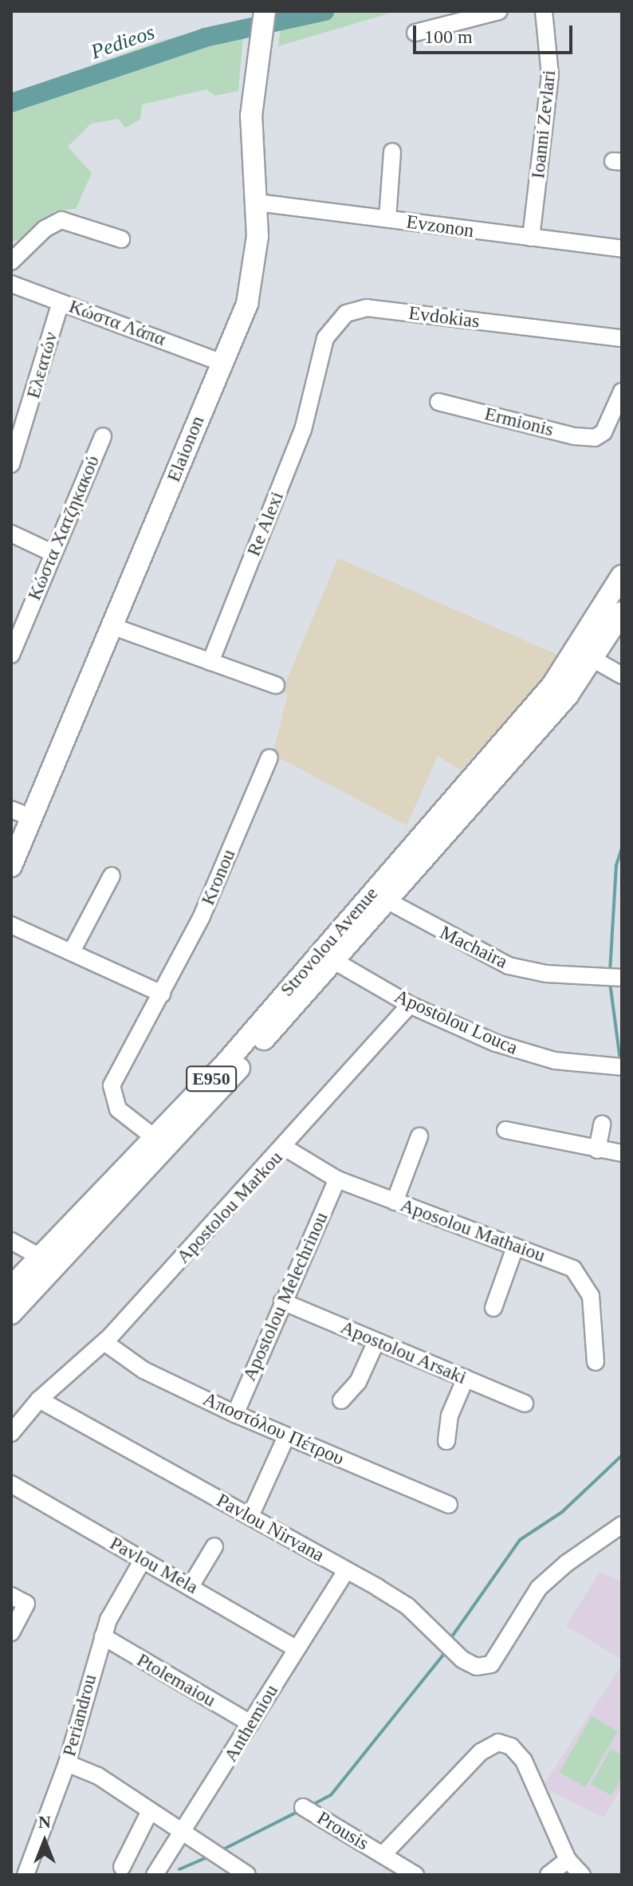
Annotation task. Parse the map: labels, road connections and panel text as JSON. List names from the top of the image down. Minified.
{"streets":{"main road":["Elaionon","Strovolou Avenue","E950"],"street":["Ioanni Zevlari","Evzonon","Evdokias","Κώστα Λάπα","Ελεατών","Ermionis","Re Alexi","Κώστα Χατζηκακού","Kronou","Machaira","Apostolou Louca","Apostolou Markou","Aposolou Mathaiou","Apostolou Melechrinou","Apostolou Arsaki","Αποστόλου Πέτρου","Pavlou Nirvana","Pavlou Mela","Ptolemaiou","Periandrou","Anthemiou","Prousis"]},"crossings":[["Ioanni Zevlari","Evzonon"],["Evzonon","Elaionon"],["Evdokias","Re Alexi"],["Κώστα Λάπα","Ελεατών"],["Κώστα Λάπα","Elaionon"],["Kronou","Strovolou Avenue"],["Strovolou Avenue","Machaira"],["Strovolou Avenue","Apostolou Louca"],["Apostolou Louca","Apostolou Markou"],["Apostolou Markou","Aposolou Mathaiou"],["Apostolou Markou","Αποστόλου Πέτρου"],["Apostolou Markou","Pavlou Nirvana"],["Aposolou Mathaiou","Apostolou Melechrinou"],["Apostolou Melechrinou","Apostolou Arsaki"],["Apostolou Melechrinou","Αποστόλου Πέτρου"],["Pavlou Nirvana","Anthemiou"],["Pavlou Mela","Periandrou"],["Pavlou Mela","Anthemiou"],["Ptolemaiou","Periandrou"],["Ptolemaiou","Anthemiou"]],"water":["Pedieos"],"scale_bar":"100 m","north":"top"}
